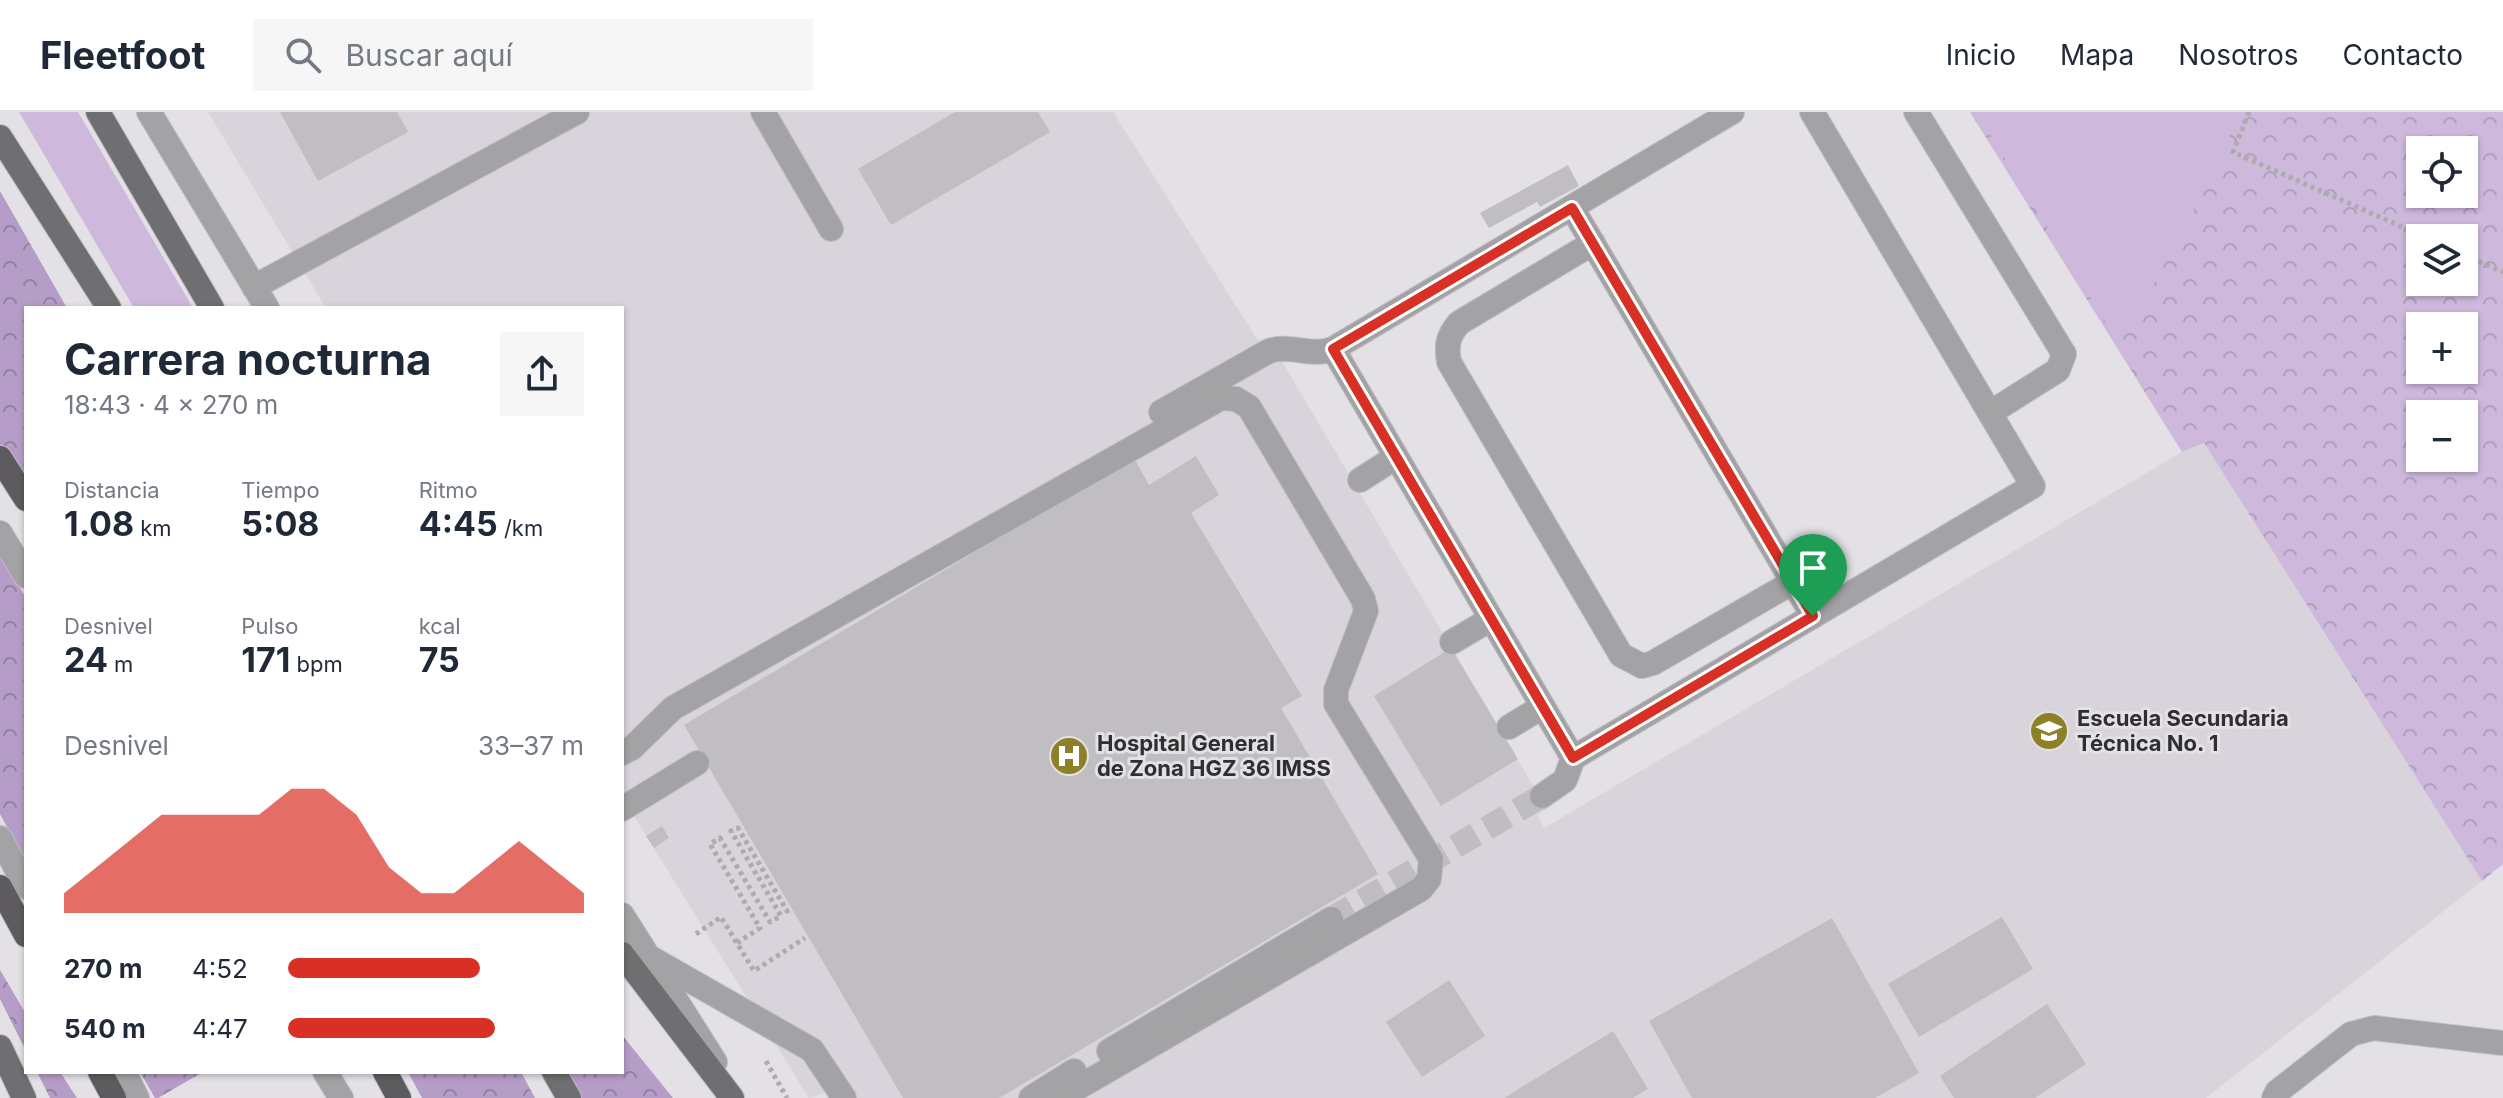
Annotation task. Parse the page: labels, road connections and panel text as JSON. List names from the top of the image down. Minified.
{"places":{"school or university":["Escuela Secundaria Técnica No. 1"],"hospital":["Hospital General de Zona HGZ 36 IMSS"]},"page":{"header":"Fleetfoot","search":"Buscar aquí","nav":["Inicio","Mapa","Nosotros","Contacto"],"map_buttons":["+","−"],"heading":["Carrera nocturna","18:43 · 4 × 270 m"],"stats":[["Distancia","1.08 km"],["Tiempo","5:08"],["Ritmo","4:45 /km"],["Desnivel","24 m"],["Pulso","171 bpm"],["kcal","75"]],"chart":["Desnivel","33–37 m"],"list":[{"name":"270 m","note":"4:52"},{"name":"540 m","note":"4:47"}]}}
